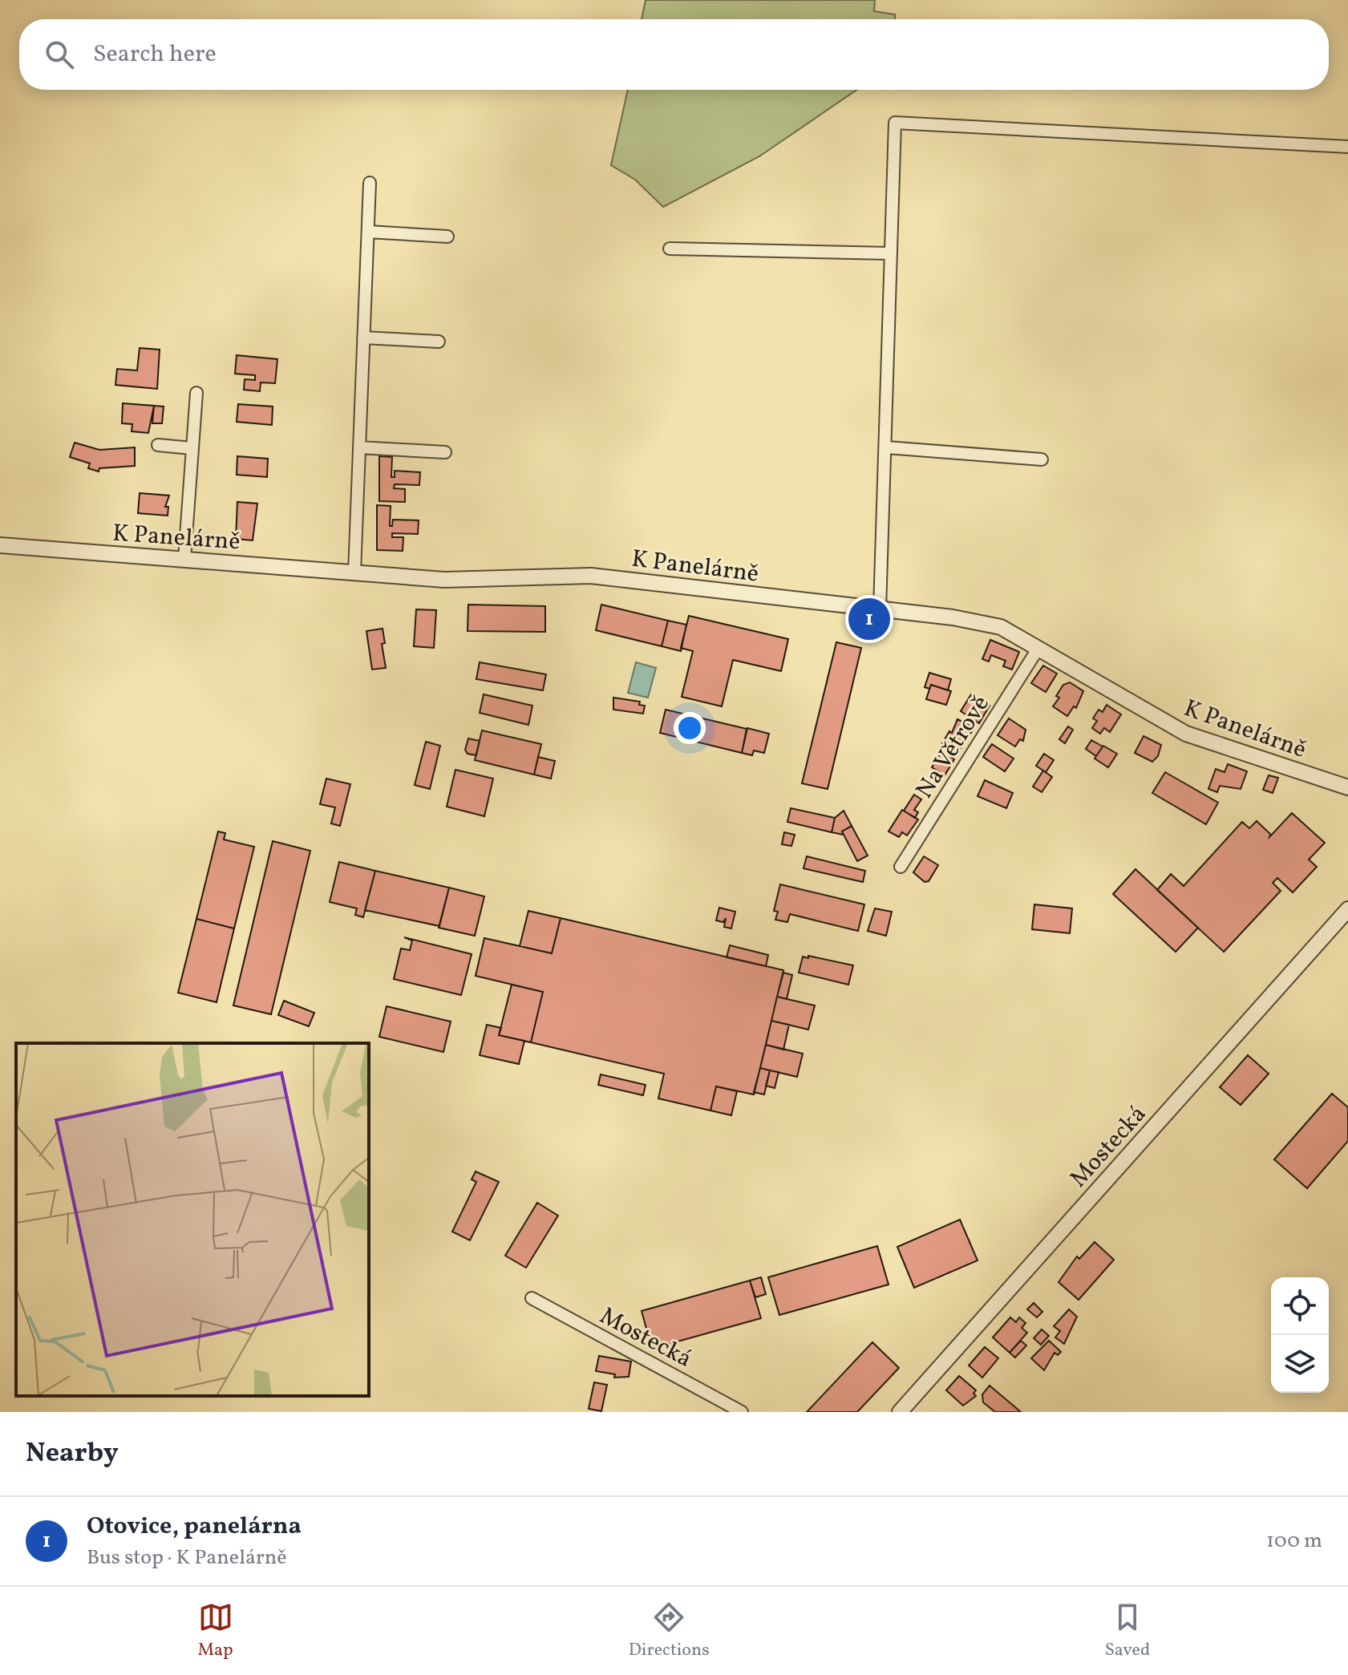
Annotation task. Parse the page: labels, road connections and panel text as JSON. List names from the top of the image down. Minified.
{"streets":{"street":["K Panelárně","Na Větrově","Mostecká"]},"crossings":[["K Panelárně","Na Větrově"]],"page":{"search":"Search here","pins":"1","heading":"Nearby","list":[{"mark":"1","name":"Otovice, panelárna","note":"Bus stop · K Panelárně","value":"100 m"}],"nav":["Map","Directions","Saved"]}}
